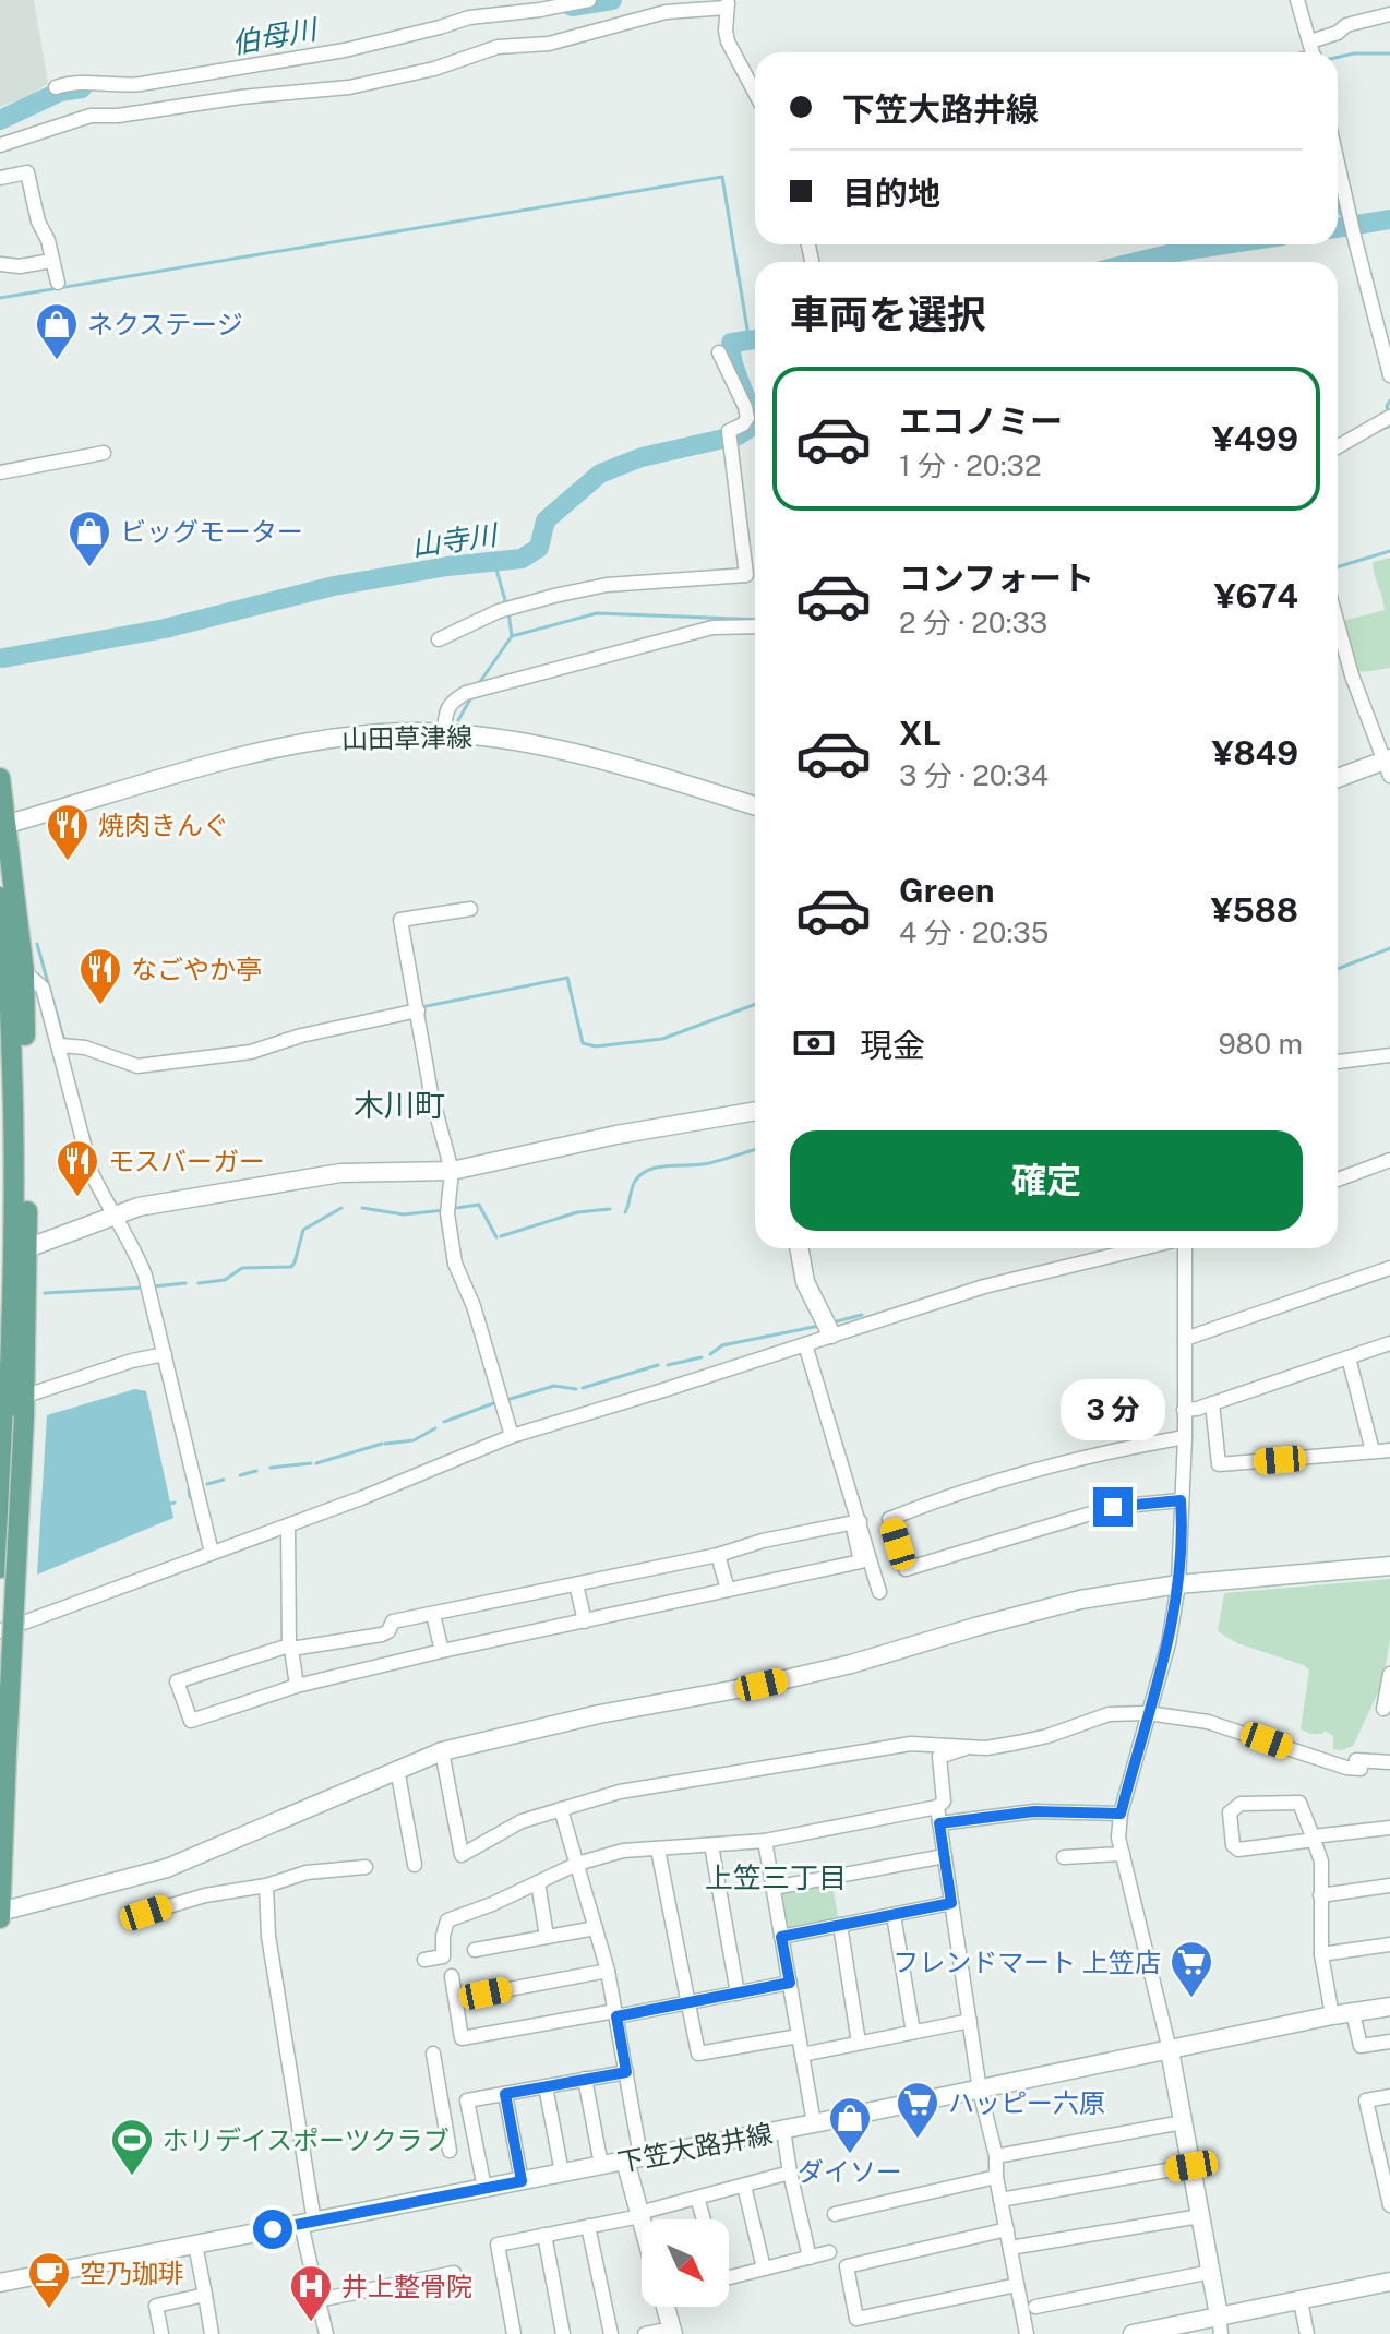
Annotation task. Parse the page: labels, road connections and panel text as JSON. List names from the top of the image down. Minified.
{"streets":{"street":["山田草津線","下笠大路井線"]},"districts":["木川町","上笠三丁目"],"water":["伯母川","山寺川"],"places":{"shop":["ネクステージ","ビッグモーター","ダイソー"],"restaurant":["焼肉きんぐ","なごやか亭","モスバーガー"],"supermarket":["フレンドマート 上笠店","ハッピー六原"],"sports":["ホリデイスポーツクラブ"],"cafe":["空乃珈琲"],"hospital":["井上整骨院"]},"north":"bottom right","page":{"banner":["下笠大路井線","目的地"],"heading":"車両を選択","list":[{"name":"エコノミー","note":"1 分 · 20:32","value":"¥499"},{"name":"コンフォート","note":"2 分 · 20:33","value":"¥674"},{"name":"XL","note":"3 分 · 20:34","value":"¥849"},{"name":"Green","note":"4 分 · 20:35","value":"¥588"}],"pay":["現金","980 m"],"buttons":"確定","bubble":"3 分"}}
